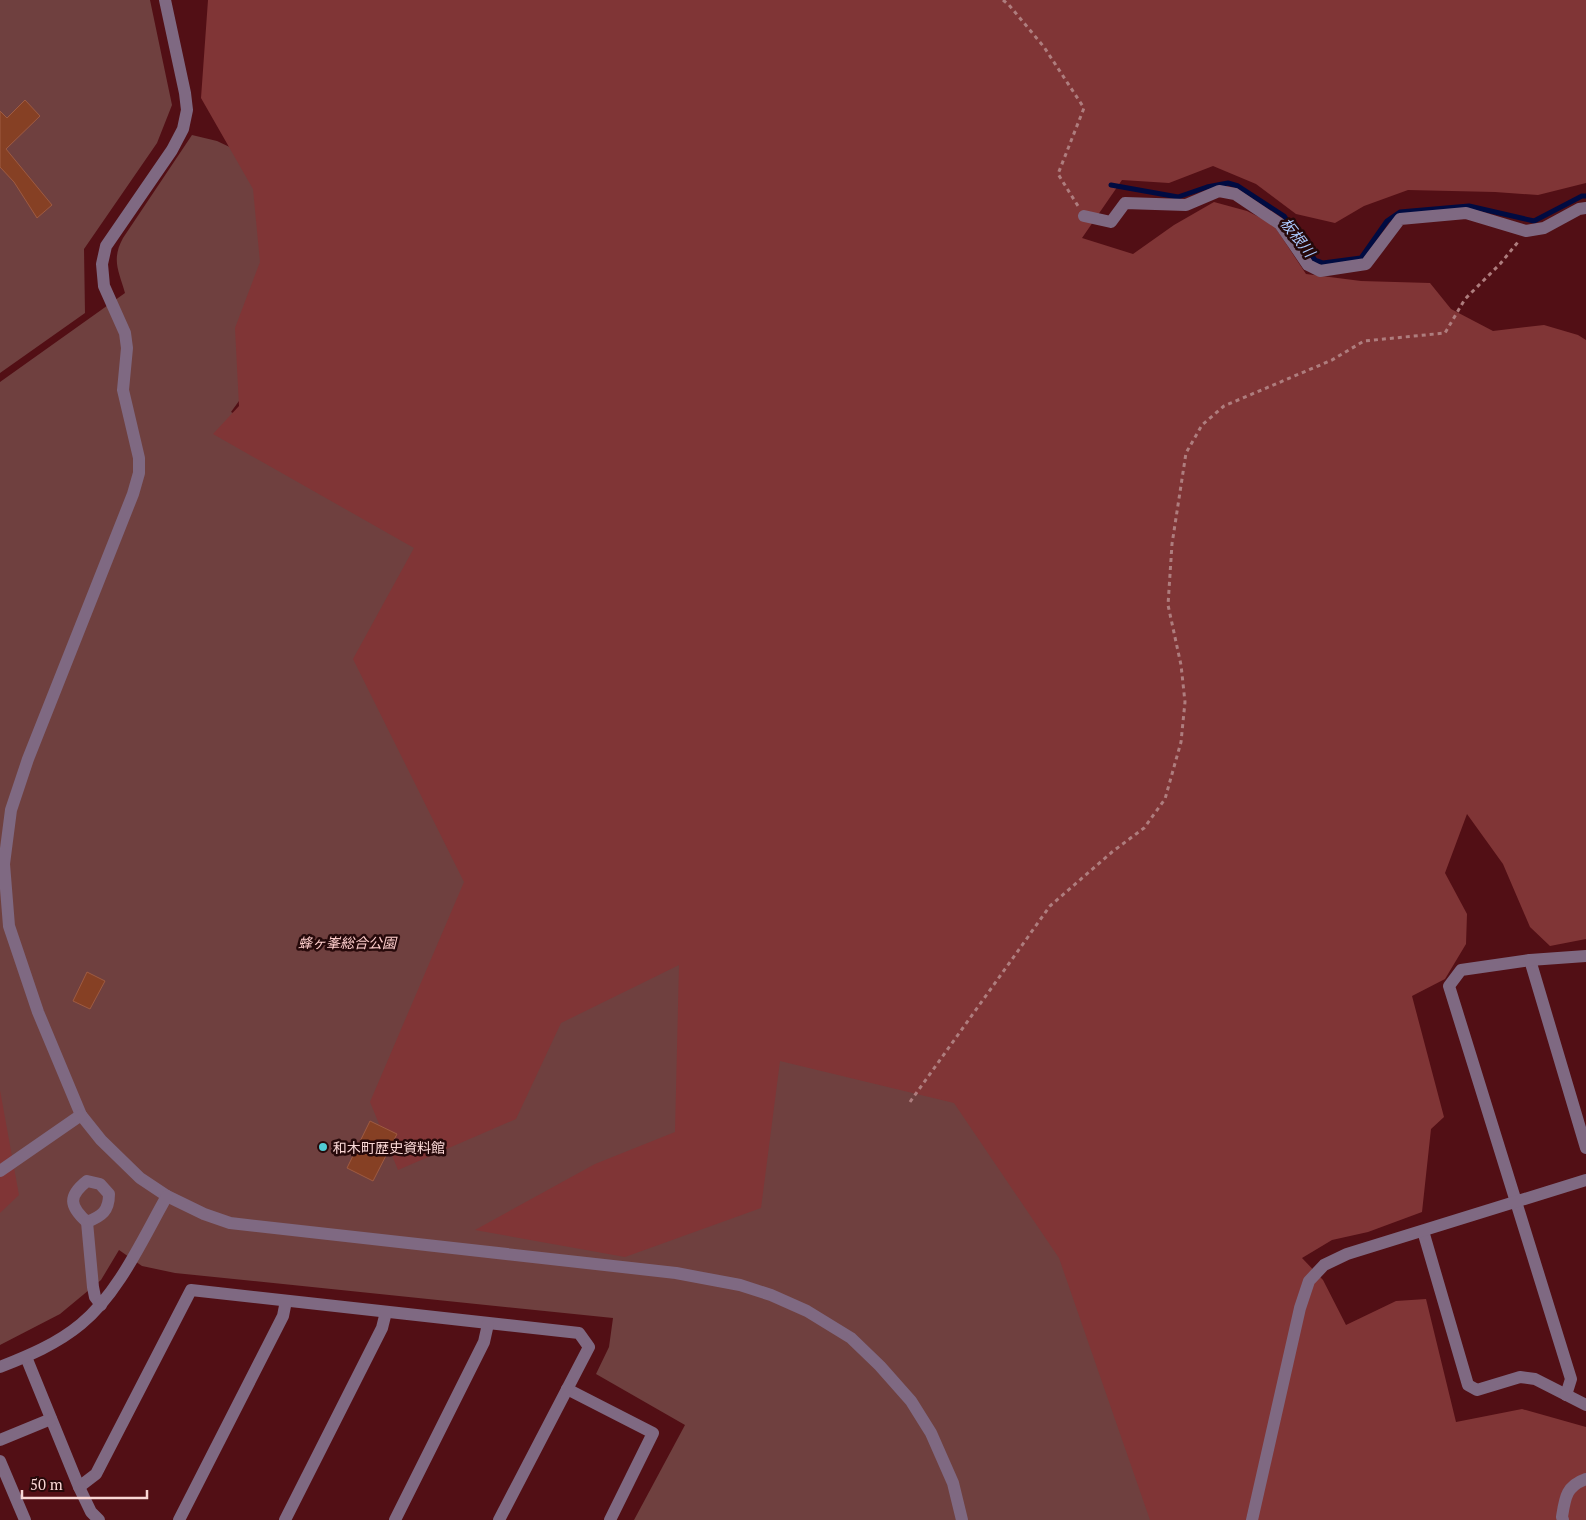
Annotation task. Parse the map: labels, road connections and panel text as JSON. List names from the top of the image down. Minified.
{"water":["板根川"],"parks":["蜂ヶ峯総合公園"],"places":["和木町歴史資料館"],"scale_bar":"50 m"}
